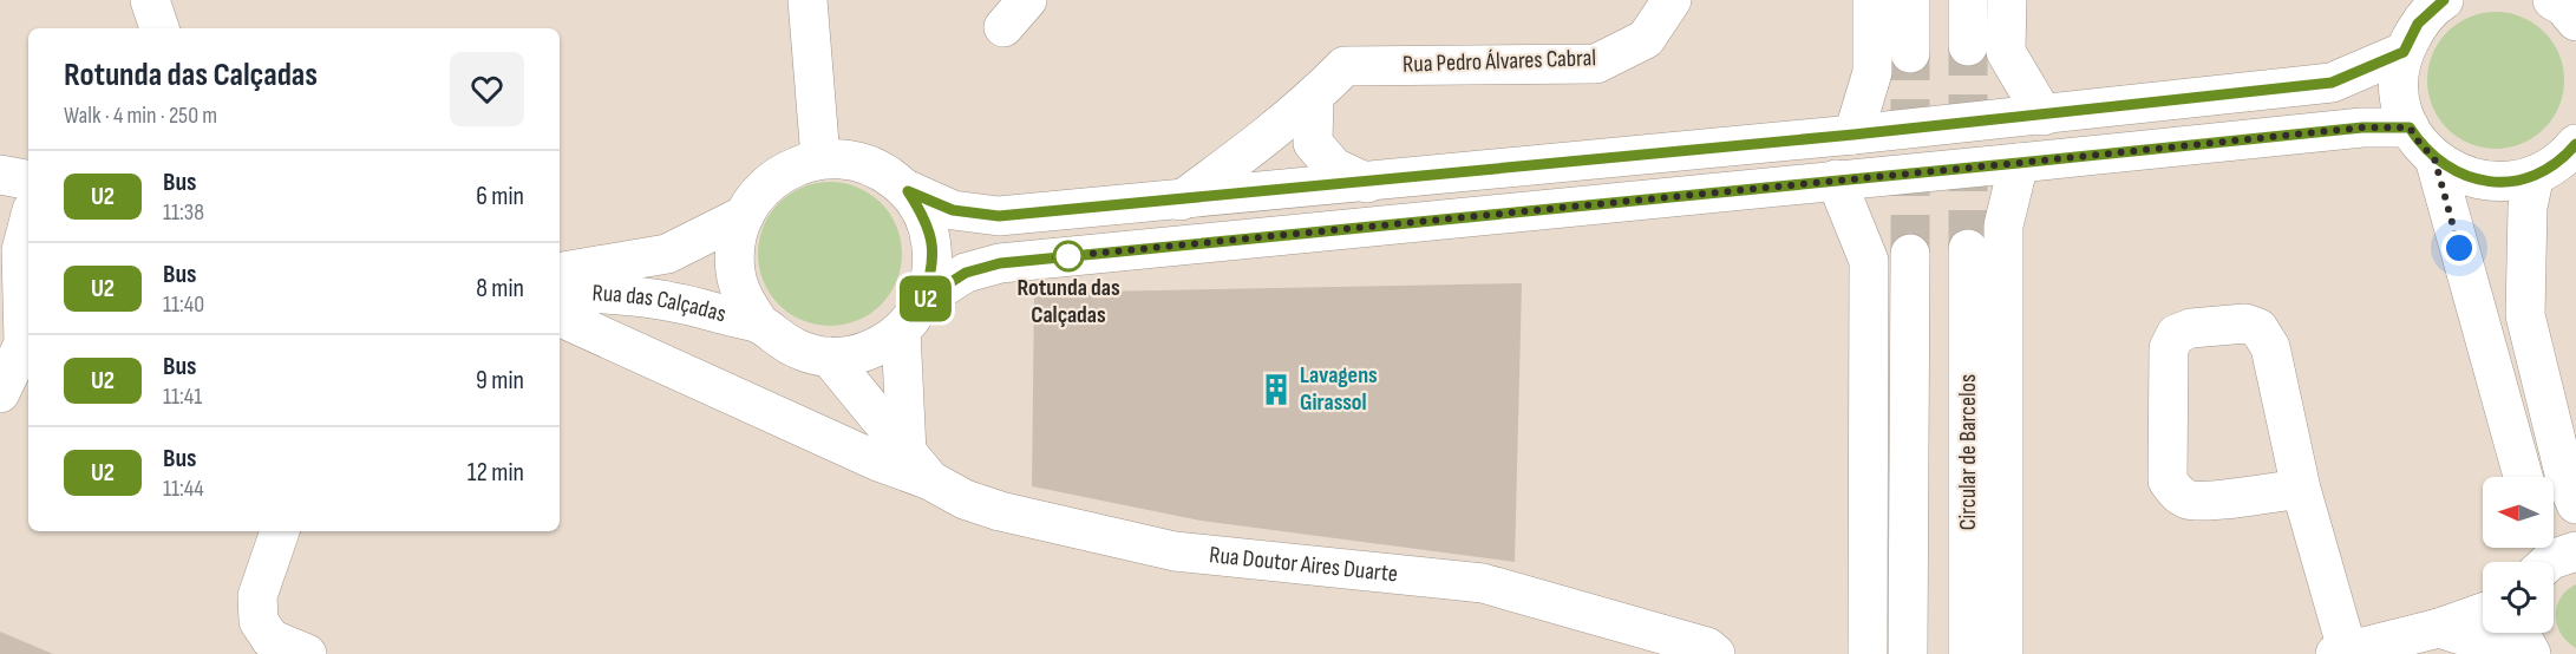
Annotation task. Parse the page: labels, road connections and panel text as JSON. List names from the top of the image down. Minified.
{"streets":{"main road":["Rua Pedro Álvares Cabral","Rua das Calçadas","Circular de Barcelos","Rua Doutor Aires Duarte"]},"crossings":[["Rua das Calçadas","Rua Doutor Aires Duarte"]],"places":{"other":["Rotunda das Calçadas"],"building":["Lavagens Girassol"]},"lines":["bus line U2"],"north":"left","page":{"on_map":"U2","heading":["Rotunda das Calçadas","Walk · 4 min · 250 m"],"list":[{"mark":"U2","name":"Bus","note":"11:38","value":"6 min"},{"mark":"U2","name":"Bus","note":"11:40","value":"8 min"},{"mark":"U2","name":"Bus","note":"11:41","value":"9 min"},{"mark":"U2","name":"Bus","note":"11:44","value":"12 min"}]}}
